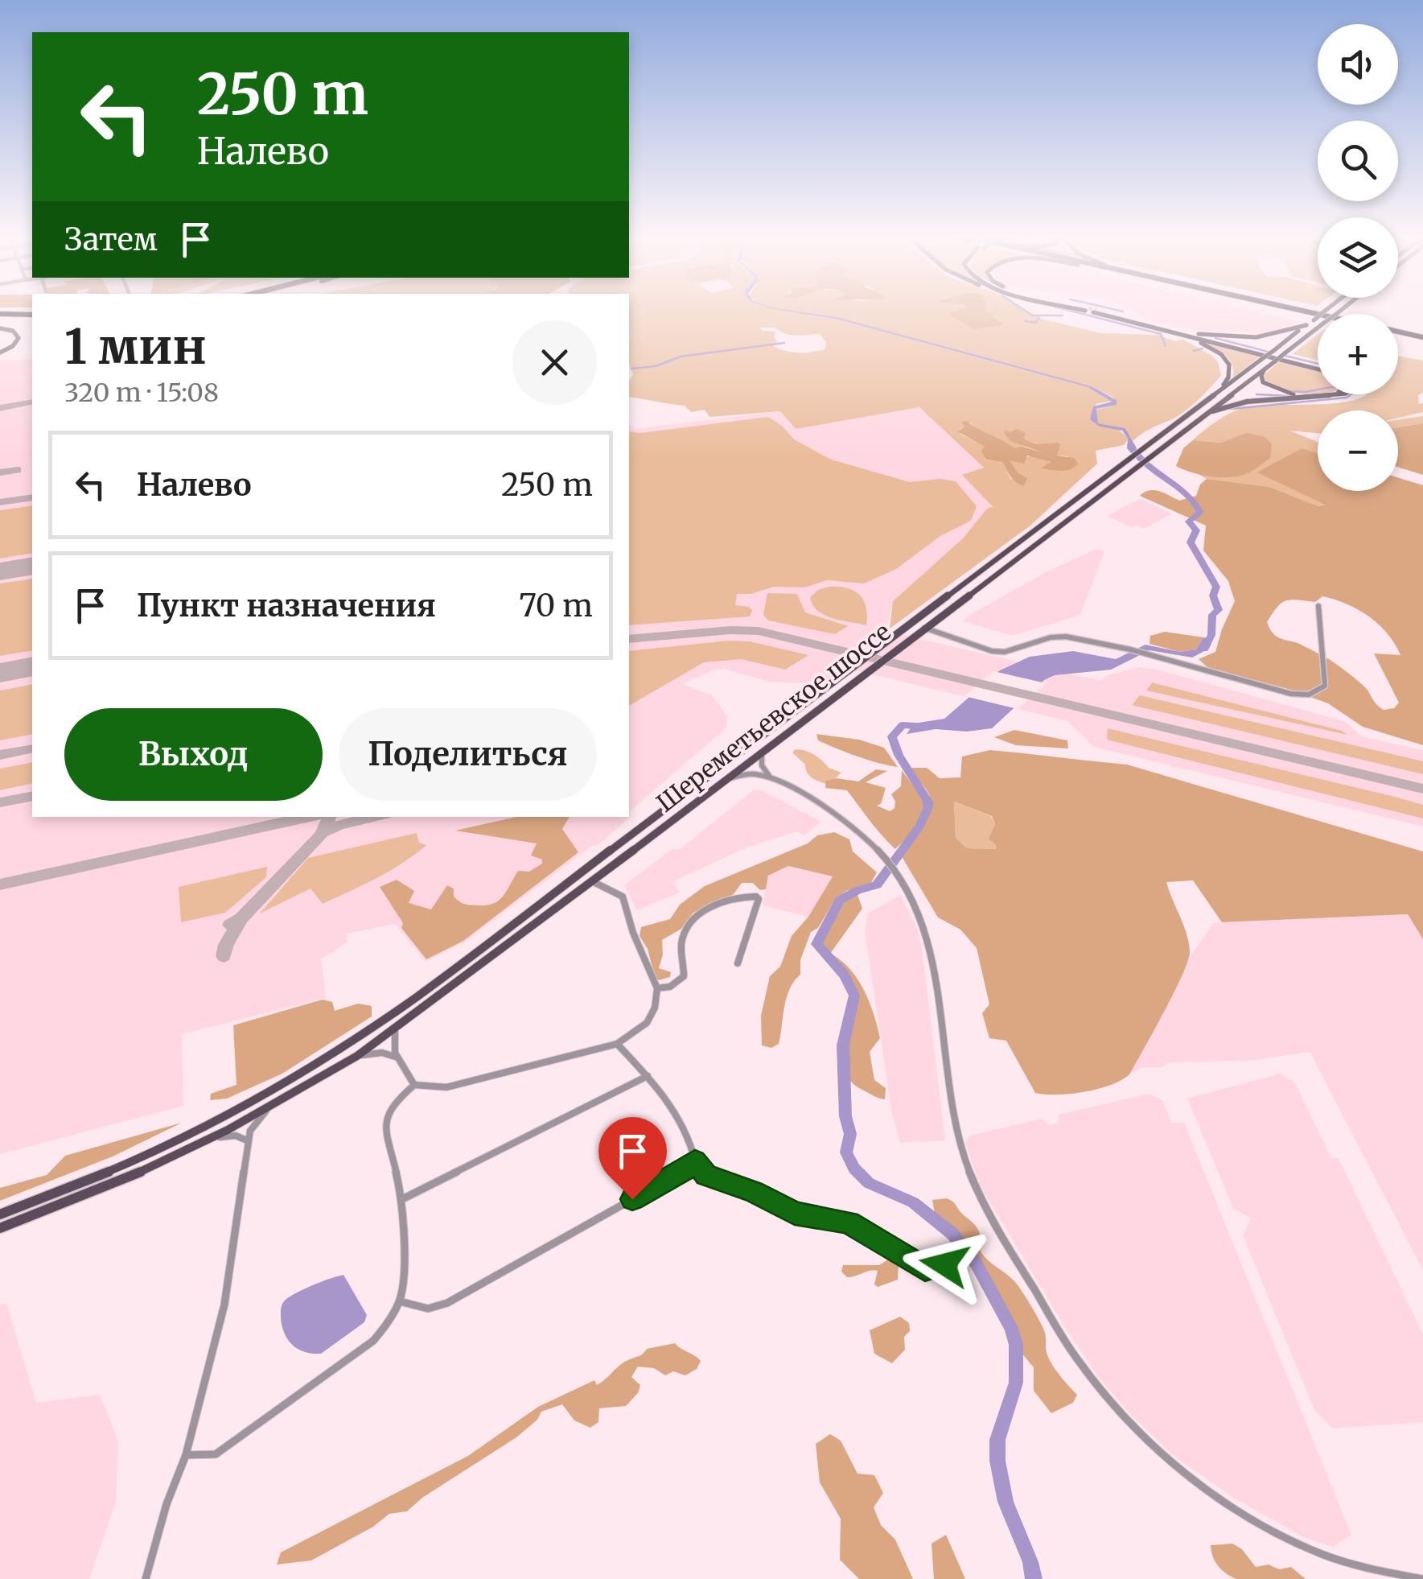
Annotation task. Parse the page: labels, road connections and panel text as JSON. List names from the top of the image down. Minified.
{"streets":{"main road":["Шереметьевское шоссе"]},"page":{"map_buttons":["+","−"],"turn":["250 m","Налево"],"then":"Затем","heading":["1 мин","320 m · 15:08"],"list":[{"name":"Налево","value":"250 m"},{"name":"Пункт назначения","value":"70 m"}],"buttons":["Выход","Поделиться"]}}
